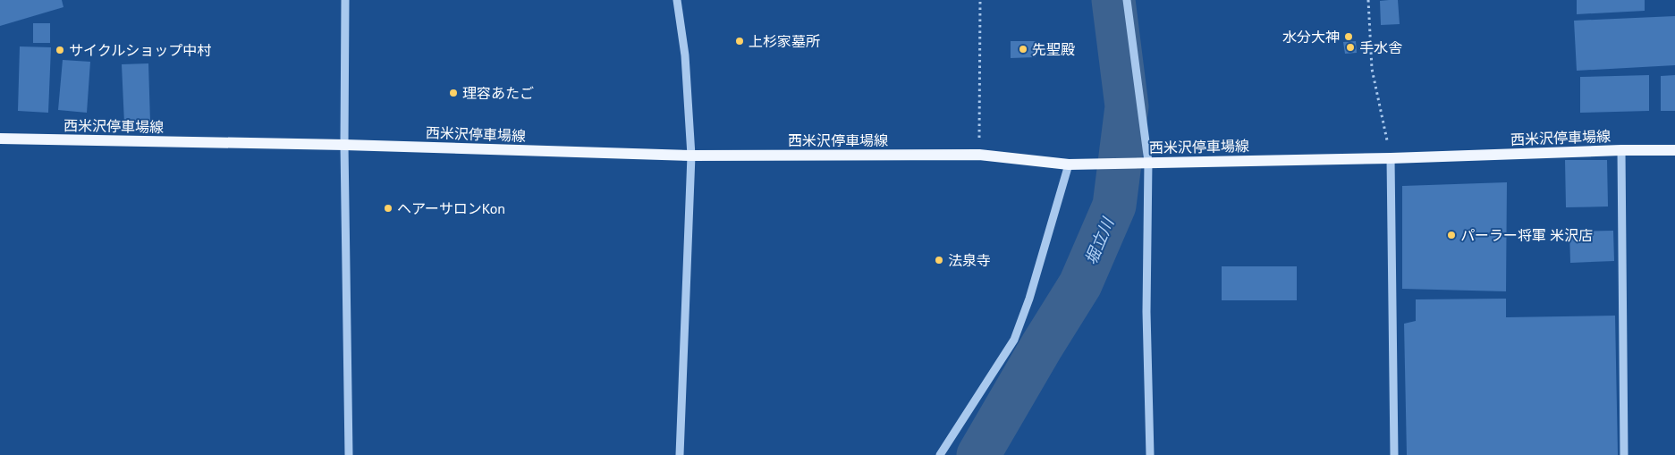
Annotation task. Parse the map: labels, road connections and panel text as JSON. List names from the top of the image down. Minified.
{"streets":{"main road":["西米沢停車場線"]},"water":["堀立川"],"places":["水分大神","上杉家墓所","手水舎","先聖殿","サイクルショップ中村","理容あたご","ヘアーサロンKon","パーラー将軍 米沢店","法泉寺"]}
